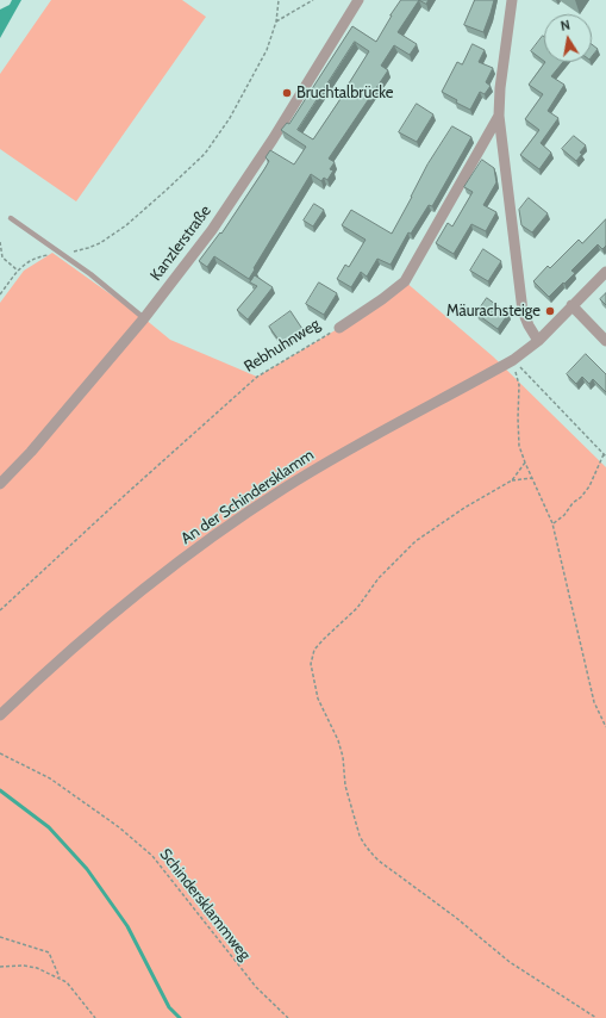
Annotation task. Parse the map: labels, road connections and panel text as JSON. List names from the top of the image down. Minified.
{"streets":{"street":["Kanzlerstraße","Rebhuhnweg","An der Schindersklamm"],"path":["Schindersklammweg"]},"places":["Bruchtalbrücke","Mäurachsteige"],"north":"top"}
